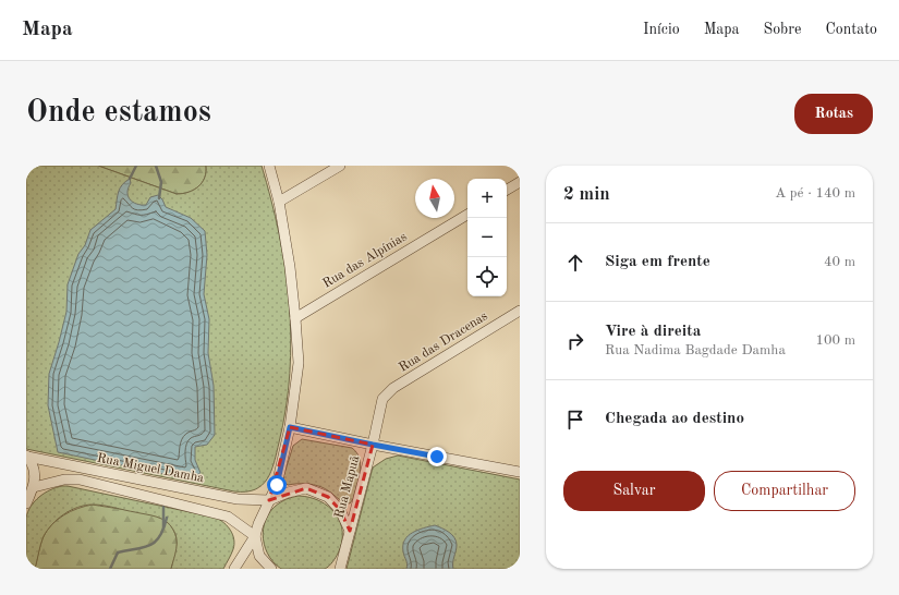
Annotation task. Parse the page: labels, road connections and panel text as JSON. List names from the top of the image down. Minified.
{"streets":{"street":["Rua das Alpínias","Rua das Dracenas","Rua Miguel Damha","Rua Mapuã"]},"crossings":[["Rua das Dracenas","Rua Mapuã"]],"north":"top","page":{"header":"Mapa","nav":["Início","Mapa","Sobre","Contato"],"buttons":["Rotas",["Salvar","Compartilhar"]],"title":"Onde estamos","heading":["2 min","A pé · 140 m"],"map_buttons":["+","−"],"list":[["Siga em frente","40 m"],["Vire à direita","Rua Nadima Bagdade Damha","100 m"],"Chegada ao destino"]}}
